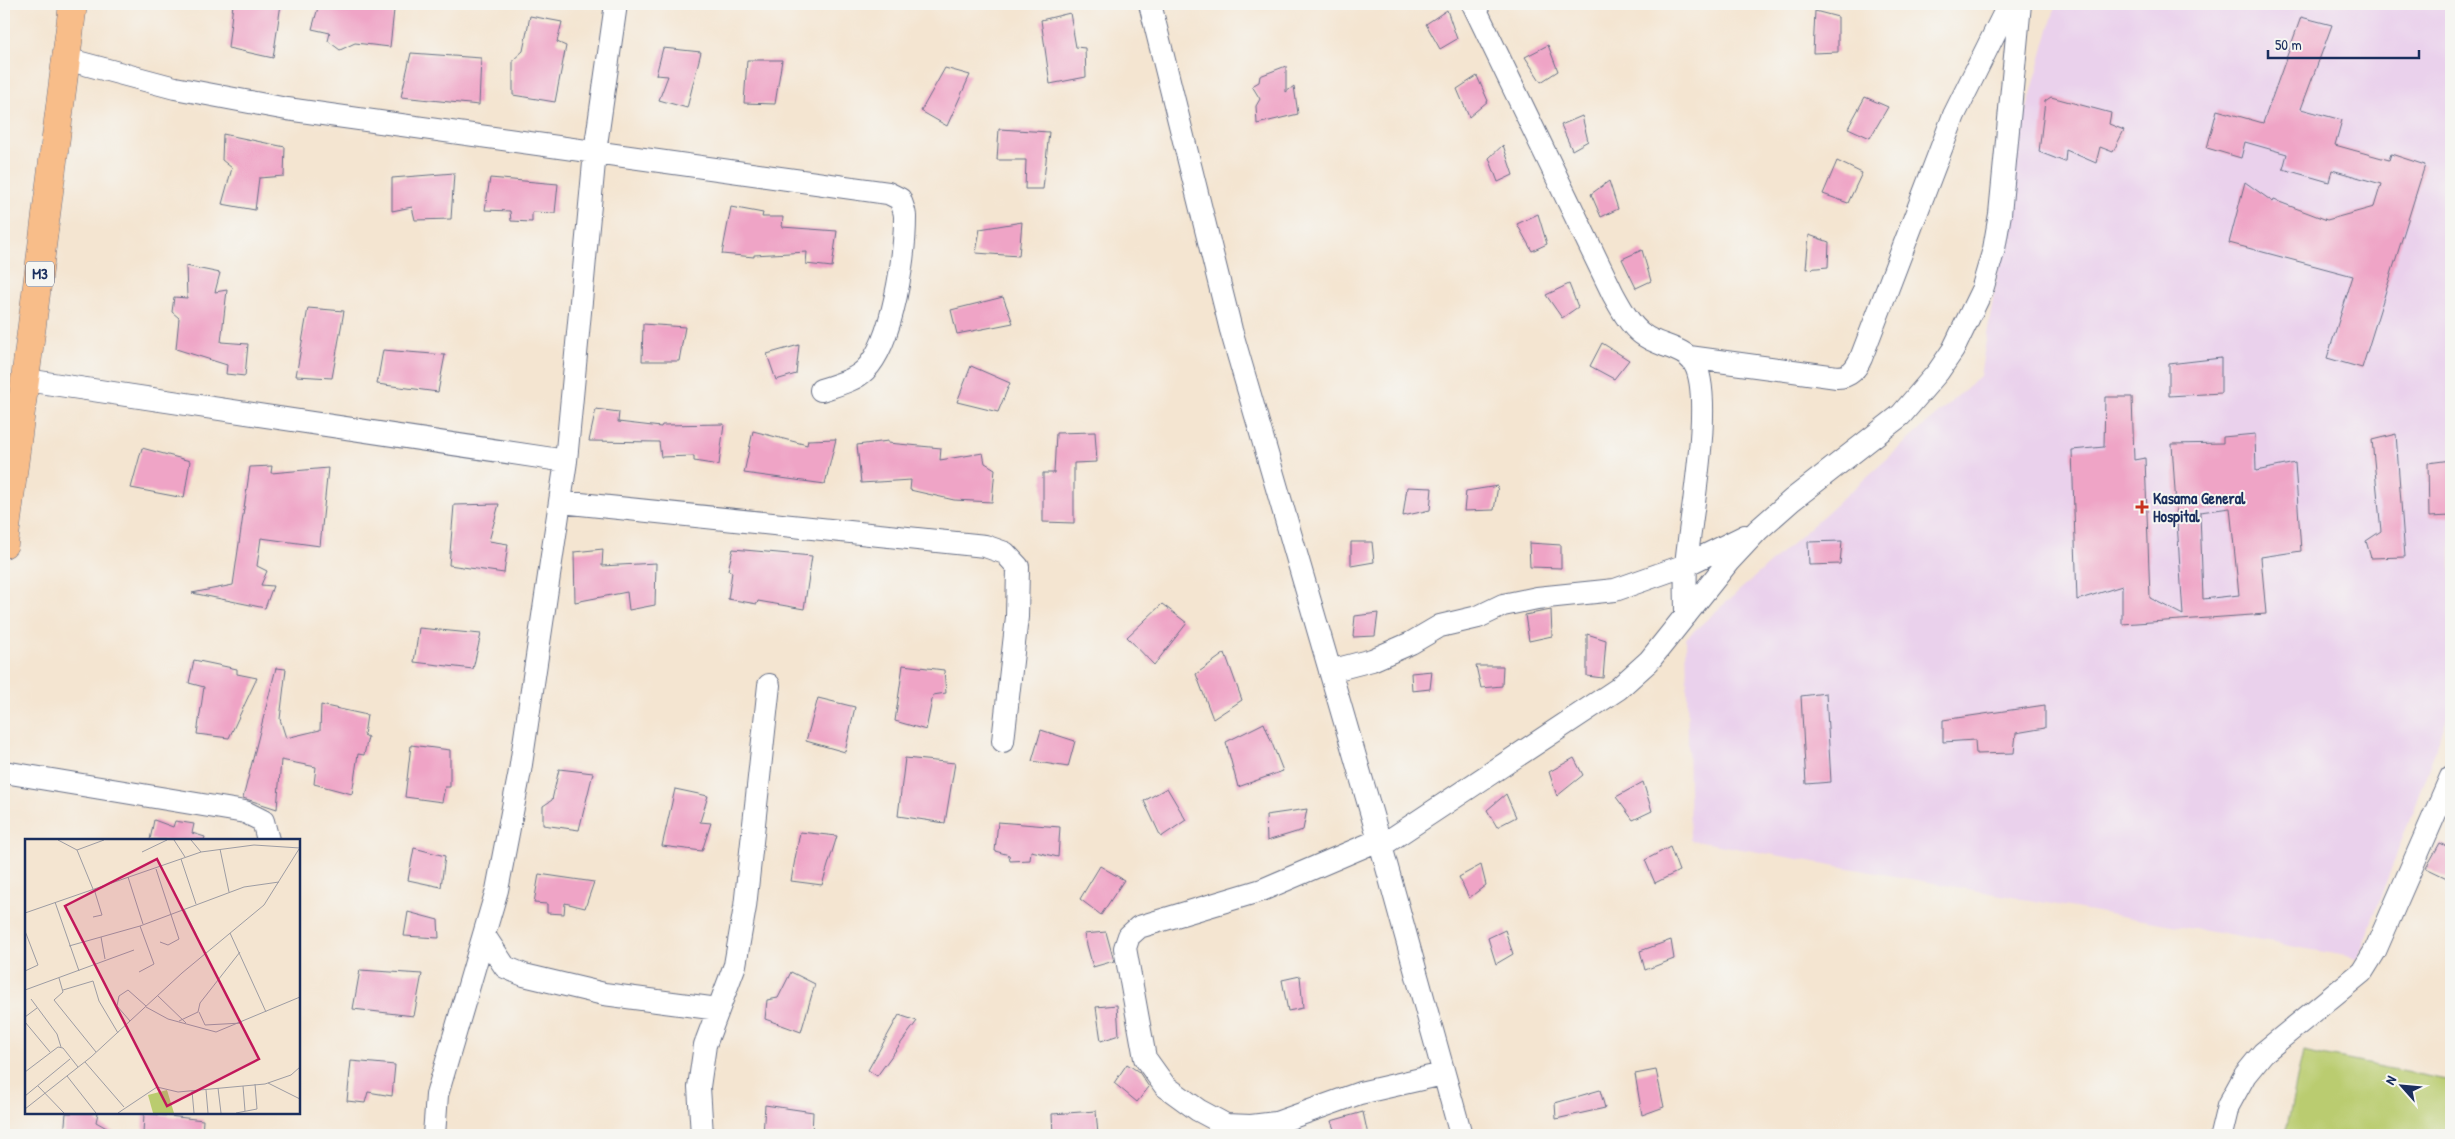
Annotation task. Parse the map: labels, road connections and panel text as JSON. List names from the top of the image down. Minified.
{"streets":{"main road":["M3"]},"places":{"health":["Kasama General Hospital"]},"scale_bar":"50 m","north":"top left"}
